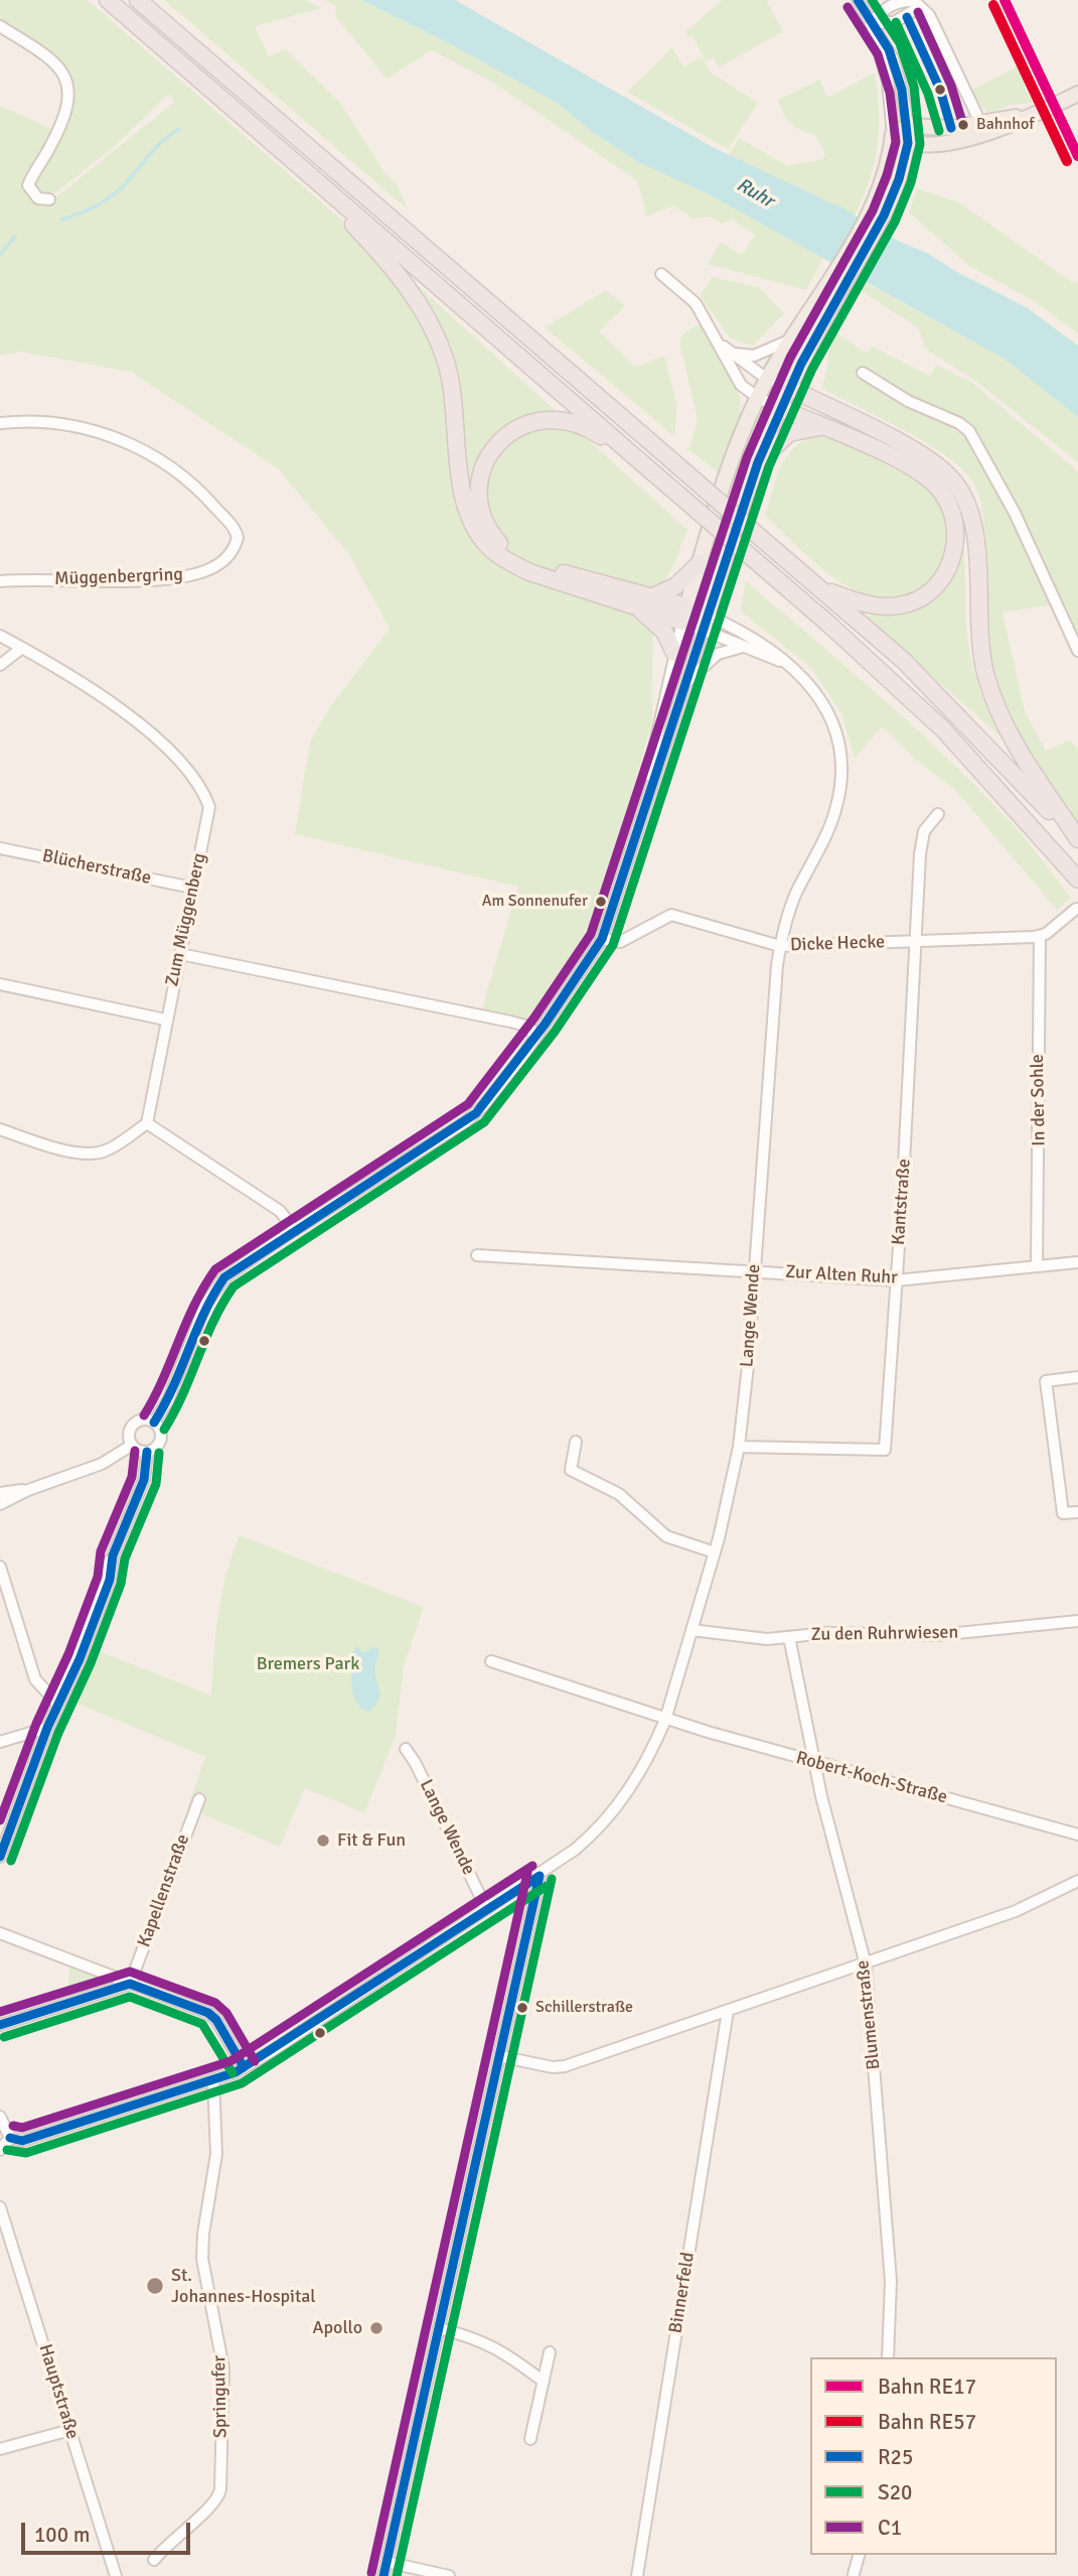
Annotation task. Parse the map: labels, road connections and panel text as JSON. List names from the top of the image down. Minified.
{"streets":{"street":["Müggenbergring","Blücherstraße","Zum Müggenberg","Dicke Hecke","In der Sohle","Kantstraße","Zur Alten Ruhr","Lange Wende","Zu den Ruhrwiesen","Robert-Koch-Straße","Kapellenstraße","Blumenstraße","Binnerfeld","Hauptstraße","Springufer"]},"crossings":[["Blücherstraße","Zum Müggenberg"],["Dicke Hecke","In der Sohle"],["Dicke Hecke","Kantstraße"],["Dicke Hecke","Lange Wende"],["In der Sohle","Zur Alten Ruhr"],["Kantstraße","Zur Alten Ruhr"],["Kantstraße","Lange Wende"],["Zur Alten Ruhr","Lange Wende"],["Lange Wende","Zu den Ruhrwiesen"],["Lange Wende","Robert-Koch-Straße"],["Lange Wende","Springufer"],["Zu den Ruhrwiesen","Blumenstraße"],["Robert-Koch-Straße","Blumenstraße"]],"water":["Ruhr"],"parks":["Bremers Park"],"places":["Bahnhof","Am Sonnenufer","Fit & Fun","Schillerstraße","St. Johannes-Hospital","Apollo"],"lines":["rail line RE17","transit line R25","transit line S20","rail line RE57","transit line C1"],"legend":["Bahn RE17","Bahn RE57","R25","S20","C1"],"scale_bar":"100 m"}
